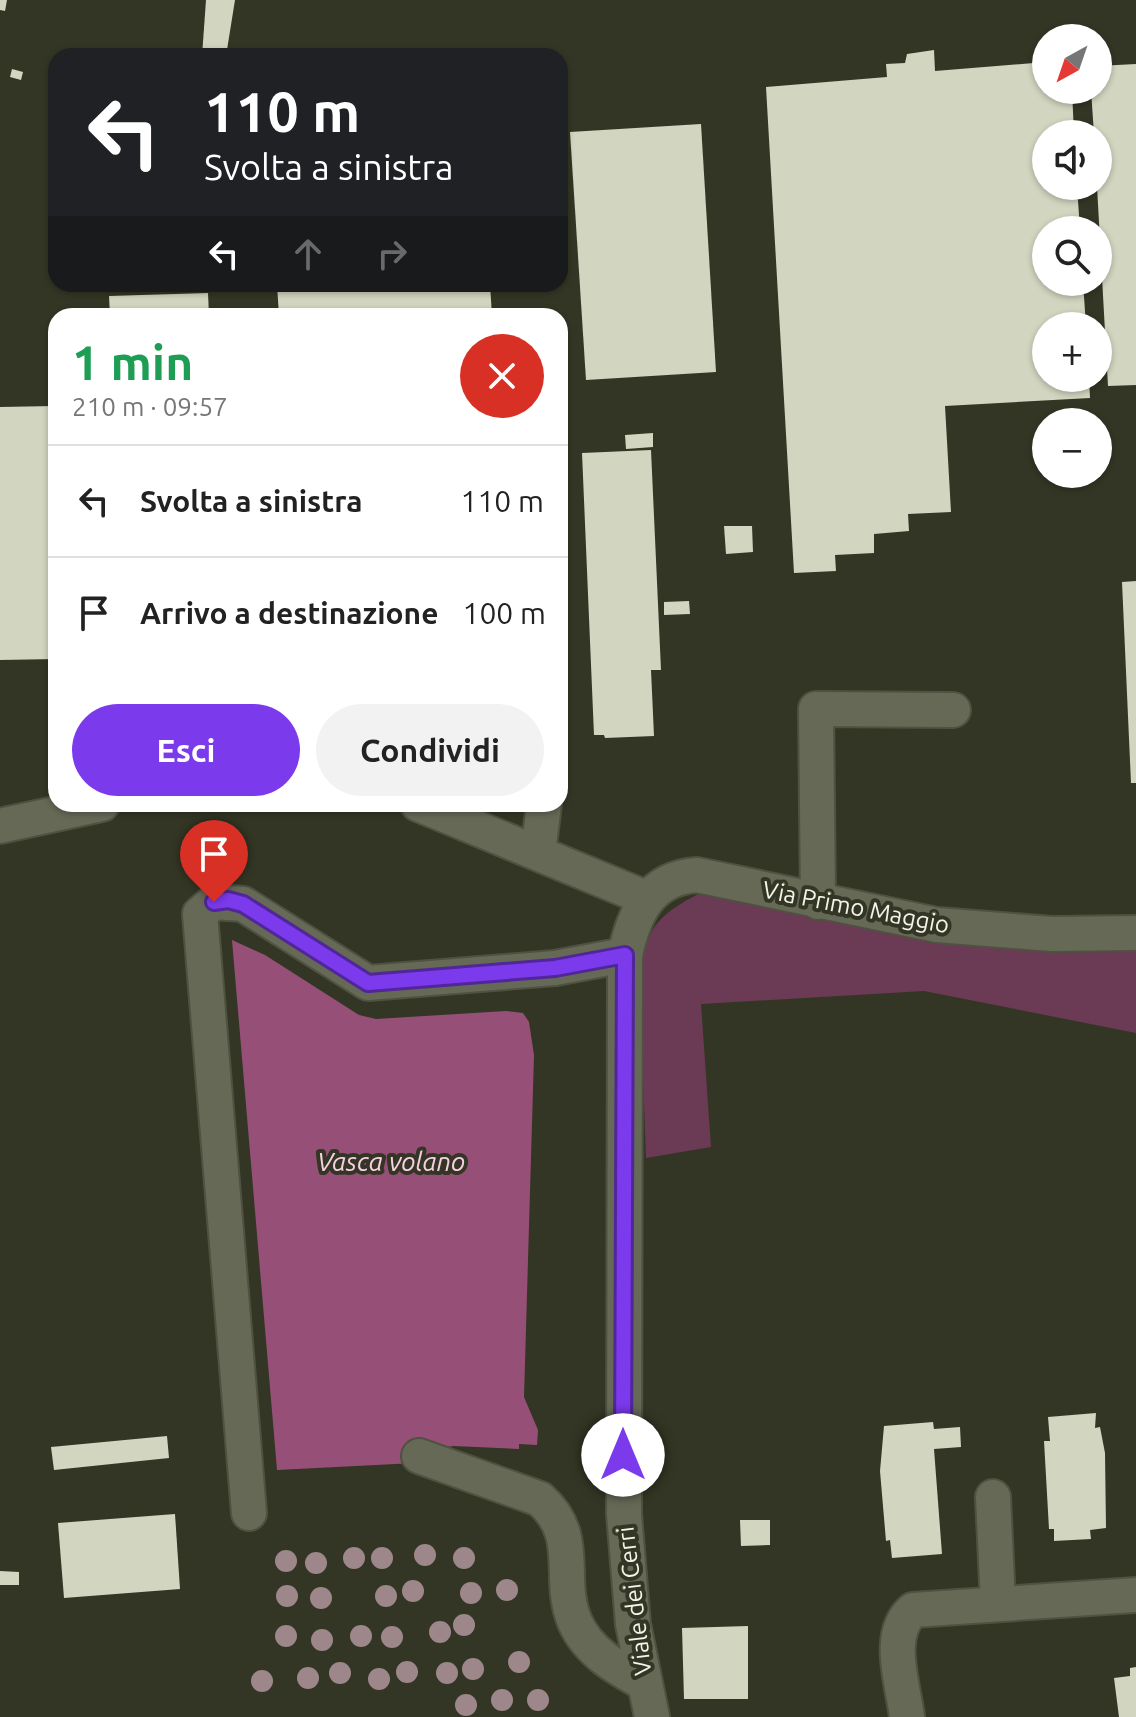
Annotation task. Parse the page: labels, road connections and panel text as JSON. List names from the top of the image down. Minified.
{"streets":{"street":["Via Primo Maggio","Viale dei Cerri"]},"water":["Vasca volano"],"north":"bottom left","page":{"map_buttons":["+","−"],"turn":["110 m","Svolta a sinistra"],"heading":["1 min","210 m · 09:57"],"list":[{"name":"Svolta a sinistra","value":"110 m"},{"name":"Arrivo a destinazione","value":"100 m"}],"buttons":["Esci","Condividi"]}}
